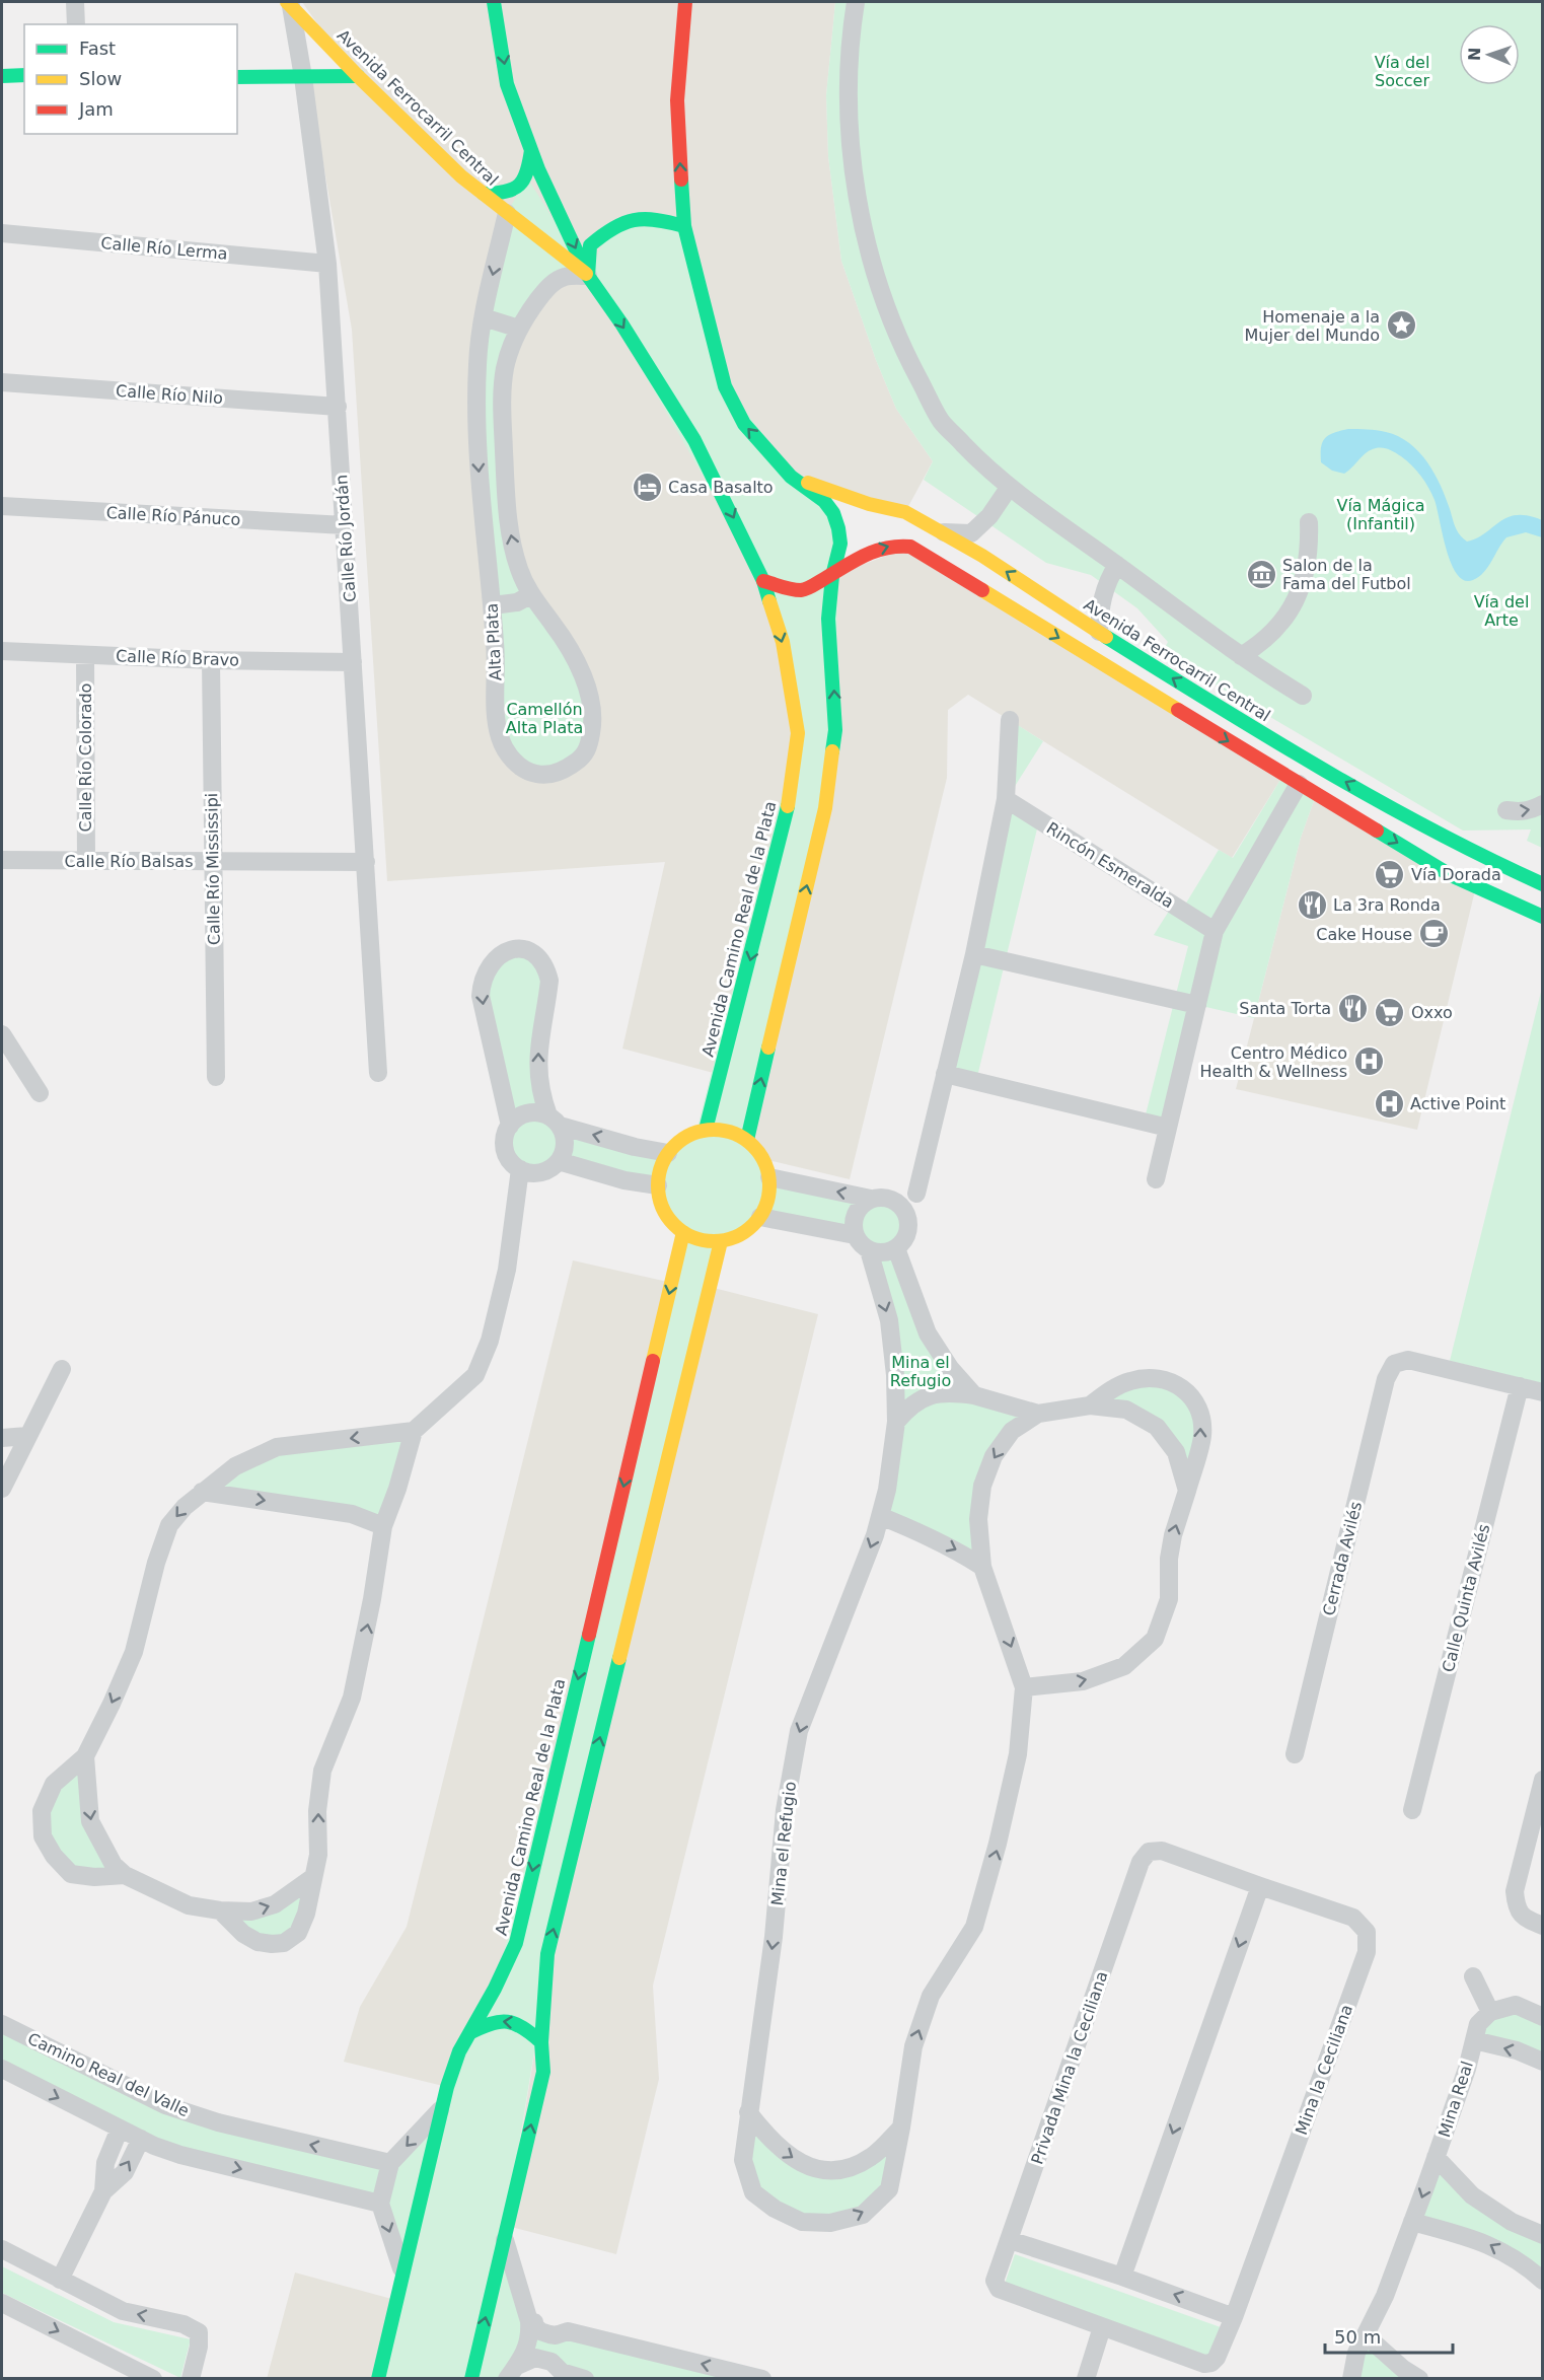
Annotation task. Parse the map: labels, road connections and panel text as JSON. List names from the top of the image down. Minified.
{"streets":{"main road":["Avenida Ferrocarril Central","Avenida Camino Real de la Plata"],"street":["Calle Río Lerma","Calle Río Nilo","Calle Río Pánuco","Calle Río Jordán","Alta Plata","Calle Río Bravo","Calle Río Colorado","Calle Río Balsas","Rincón Esmeralda","Calle Río Mississipi","Cerrada Avilés","Calle Quinta Avilés","Mina el Refugio","Privada Mina la Ceciliana","Mina la Ceciliana","Camino Real del Valle","Mina Real"]},"crossings":[["Avenida Ferrocarril Central","Calle Río Jordán"],["Avenida Ferrocarril Central","Alta Plata"],["Avenida Ferrocarril Central","Avenida Camino Real de la Plata"],["Calle Río Lerma","Calle Río Jordán"],["Calle Río Nilo","Calle Río Jordán"],["Calle Río Pánuco","Calle Río Jordán"],["Calle Río Jordán","Calle Río Bravo"],["Calle Río Jordán","Calle Río Balsas"],["Alta Plata","Avenida Camino Real de la Plata"],["Calle Río Bravo","Calle Río Colorado"],["Calle Río Bravo","Calle Río Mississipi"],["Calle Río Colorado","Calle Río Balsas"],["Calle Río Balsas","Calle Río Mississipi"],["Cerrada Avilés","Calle Quinta Avilés"],["Privada Mina la Ceciliana","Mina la Ceciliana"]],"parks":["Vía del Soccer","Vía Mágica (Infantil)","Vía del Arte","Camellón Alta Plata","Mina el Refugio"],"places":{"place":["Homenaje a la Mujer del Mundo"],"hotel":["Casa Basalto"],"museum":["Salon de la Fama del Futbol"],"supermarket":["Vía Dorada","Oxxo"],"restaurant":["La 3ra Ronda","Santa Torta"],"cafe":["Cake House"],"hospital":["Centro Médico Health & Wellness","Active Point"]},"legend":["Fast","Slow","Jam"],"scale_bar":"50 m","north":"left"}
